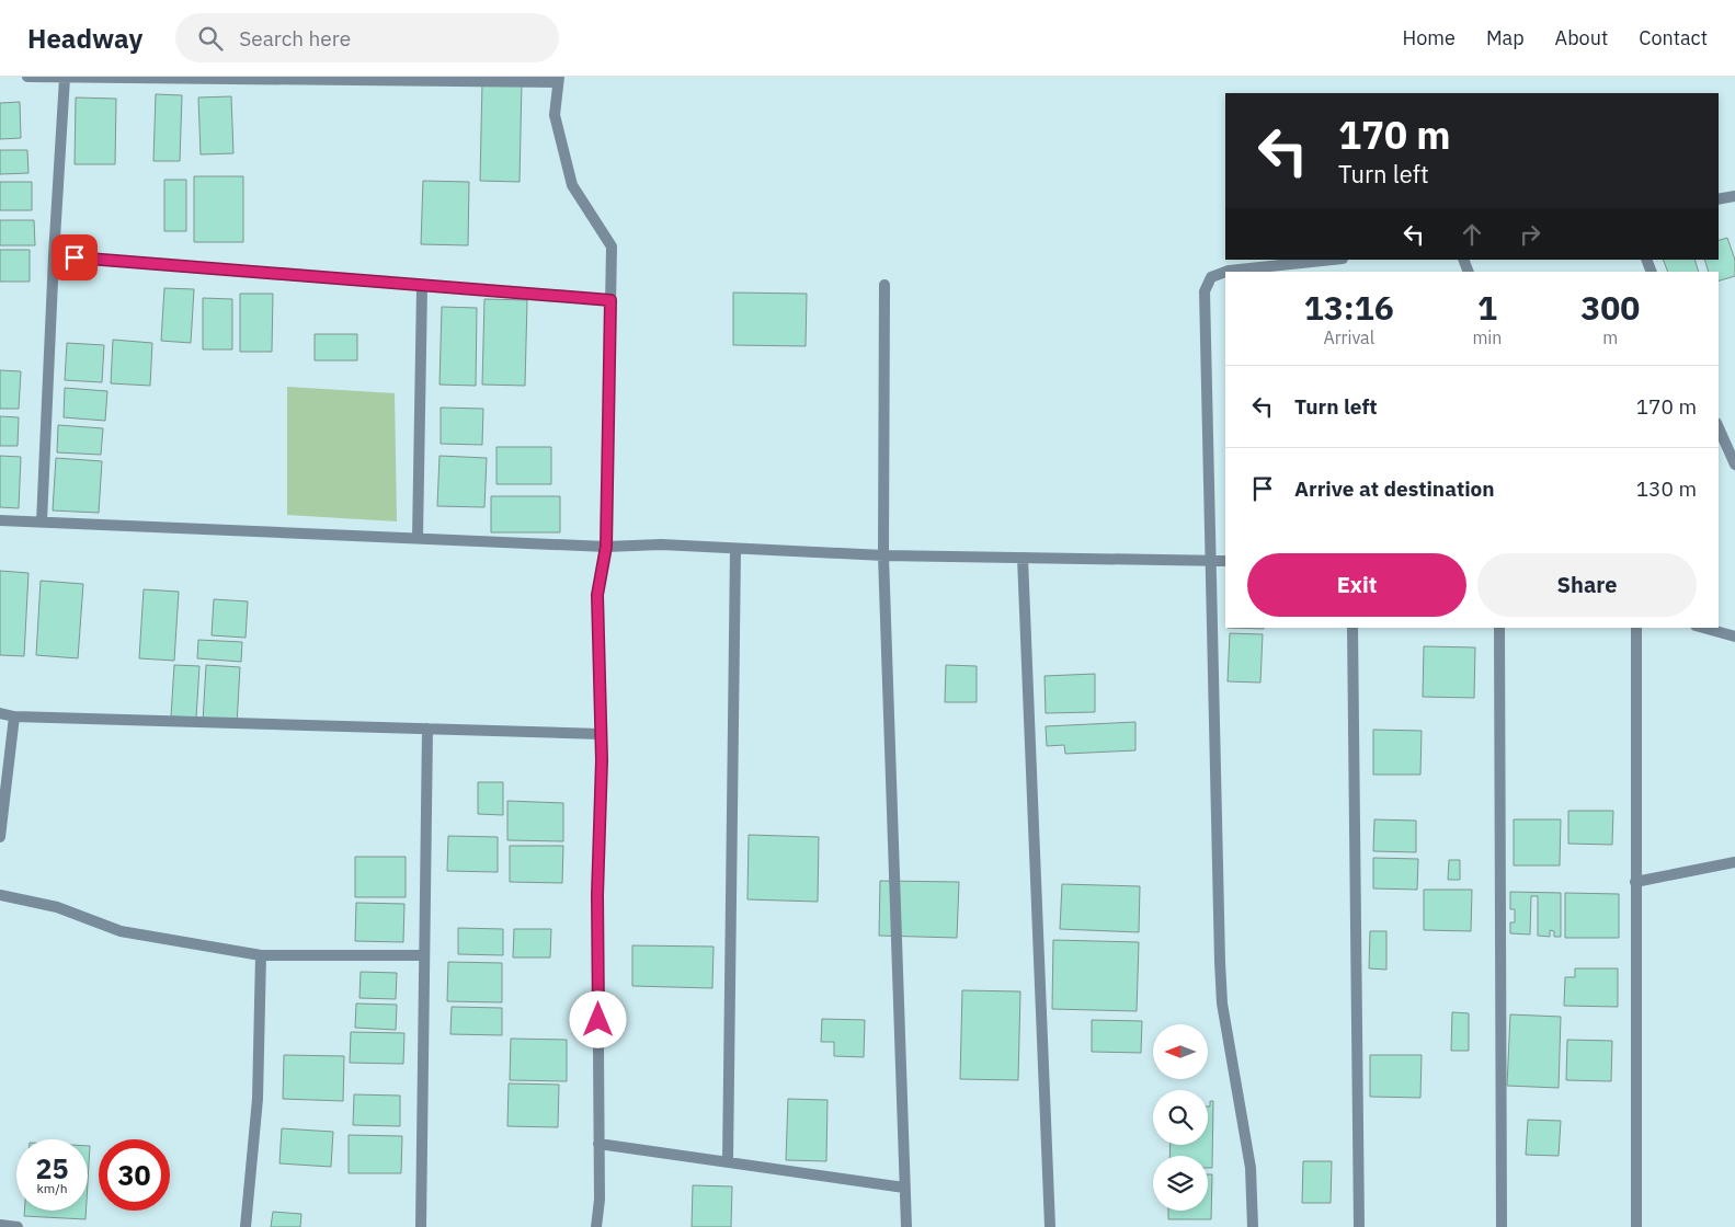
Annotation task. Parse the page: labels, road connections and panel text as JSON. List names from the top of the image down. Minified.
{"north":"left","page":{"header":"Headway","search":"Search here","nav":["Home","Map","About","Contact"],"turn":["170 m","Turn left"],"eta":["13:16","Arrival","1","min","300","m"],"list":[{"name":"Turn left","value":"170 m"},{"name":"Arrive at destination","value":"130 m"}],"buttons":["Exit","Share"],"speed":"25 km/h","limit":"30"}}
